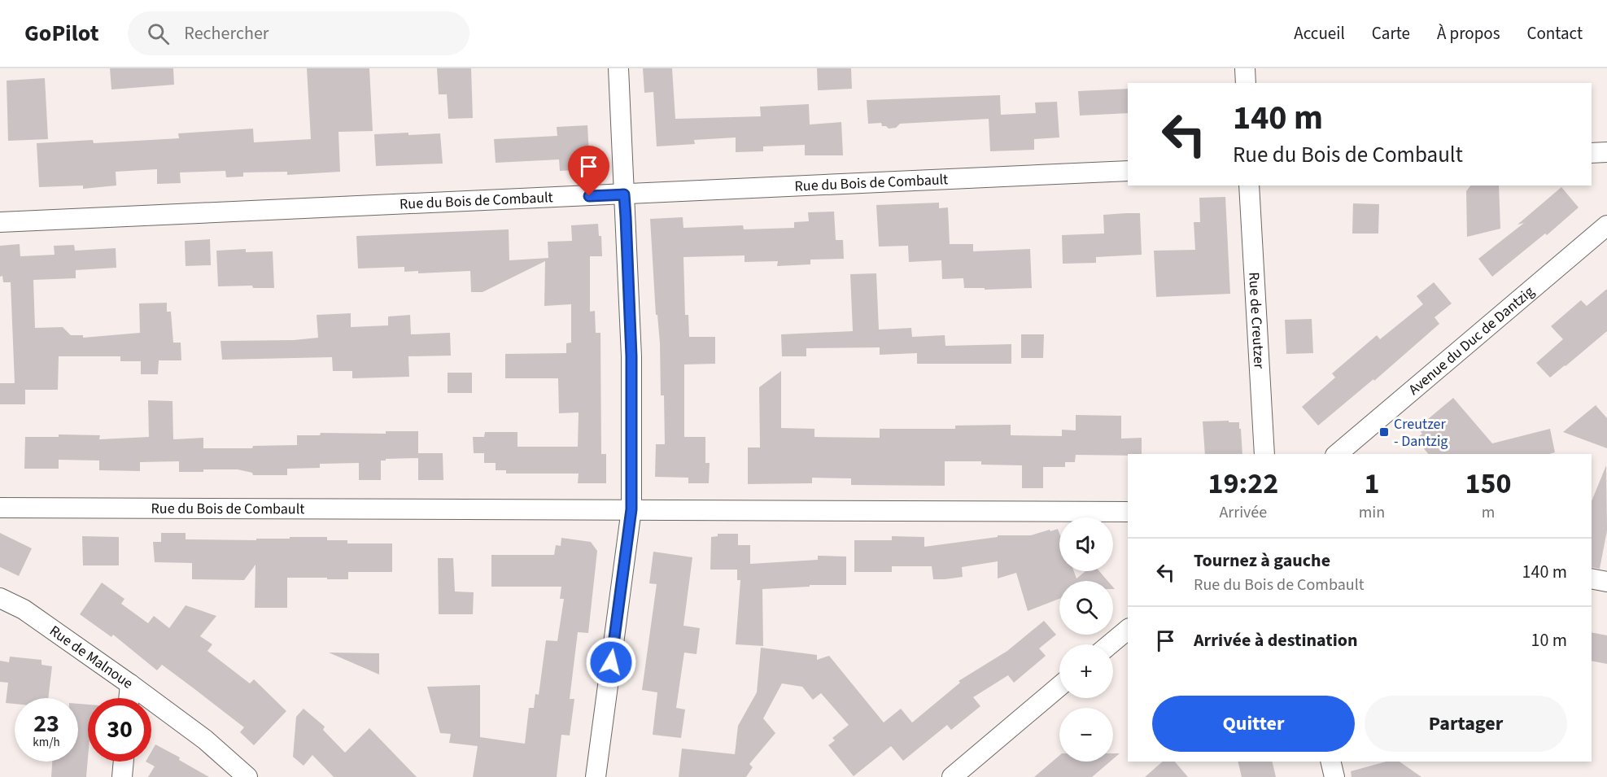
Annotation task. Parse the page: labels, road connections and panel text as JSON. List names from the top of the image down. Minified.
{"streets":{"street":["Rue du Bois de Combault","Rue de Creutzer","Avenue du Duc de Dantzig","Rue de Malnoue"]},"places":{"transit":["Creutzer - Dantzig"]},"page":{"header":"GoPilot","search":"Rechercher","nav":["Accueil","Carte","À propos","Contact"],"turn":["140 m","Rue du Bois de Combault"],"eta":["19:22","Arrivée","1","min","150","m"],"map_buttons":["+","−"],"list":[{"name":"Tournez à gauche","note":"Rue du Bois de Combault","value":"140 m"},{"name":"Arrivée à destination","value":"10 m"}],"buttons":["Quitter","Partager"],"speed":"23 km/h","limit":"30"}}
